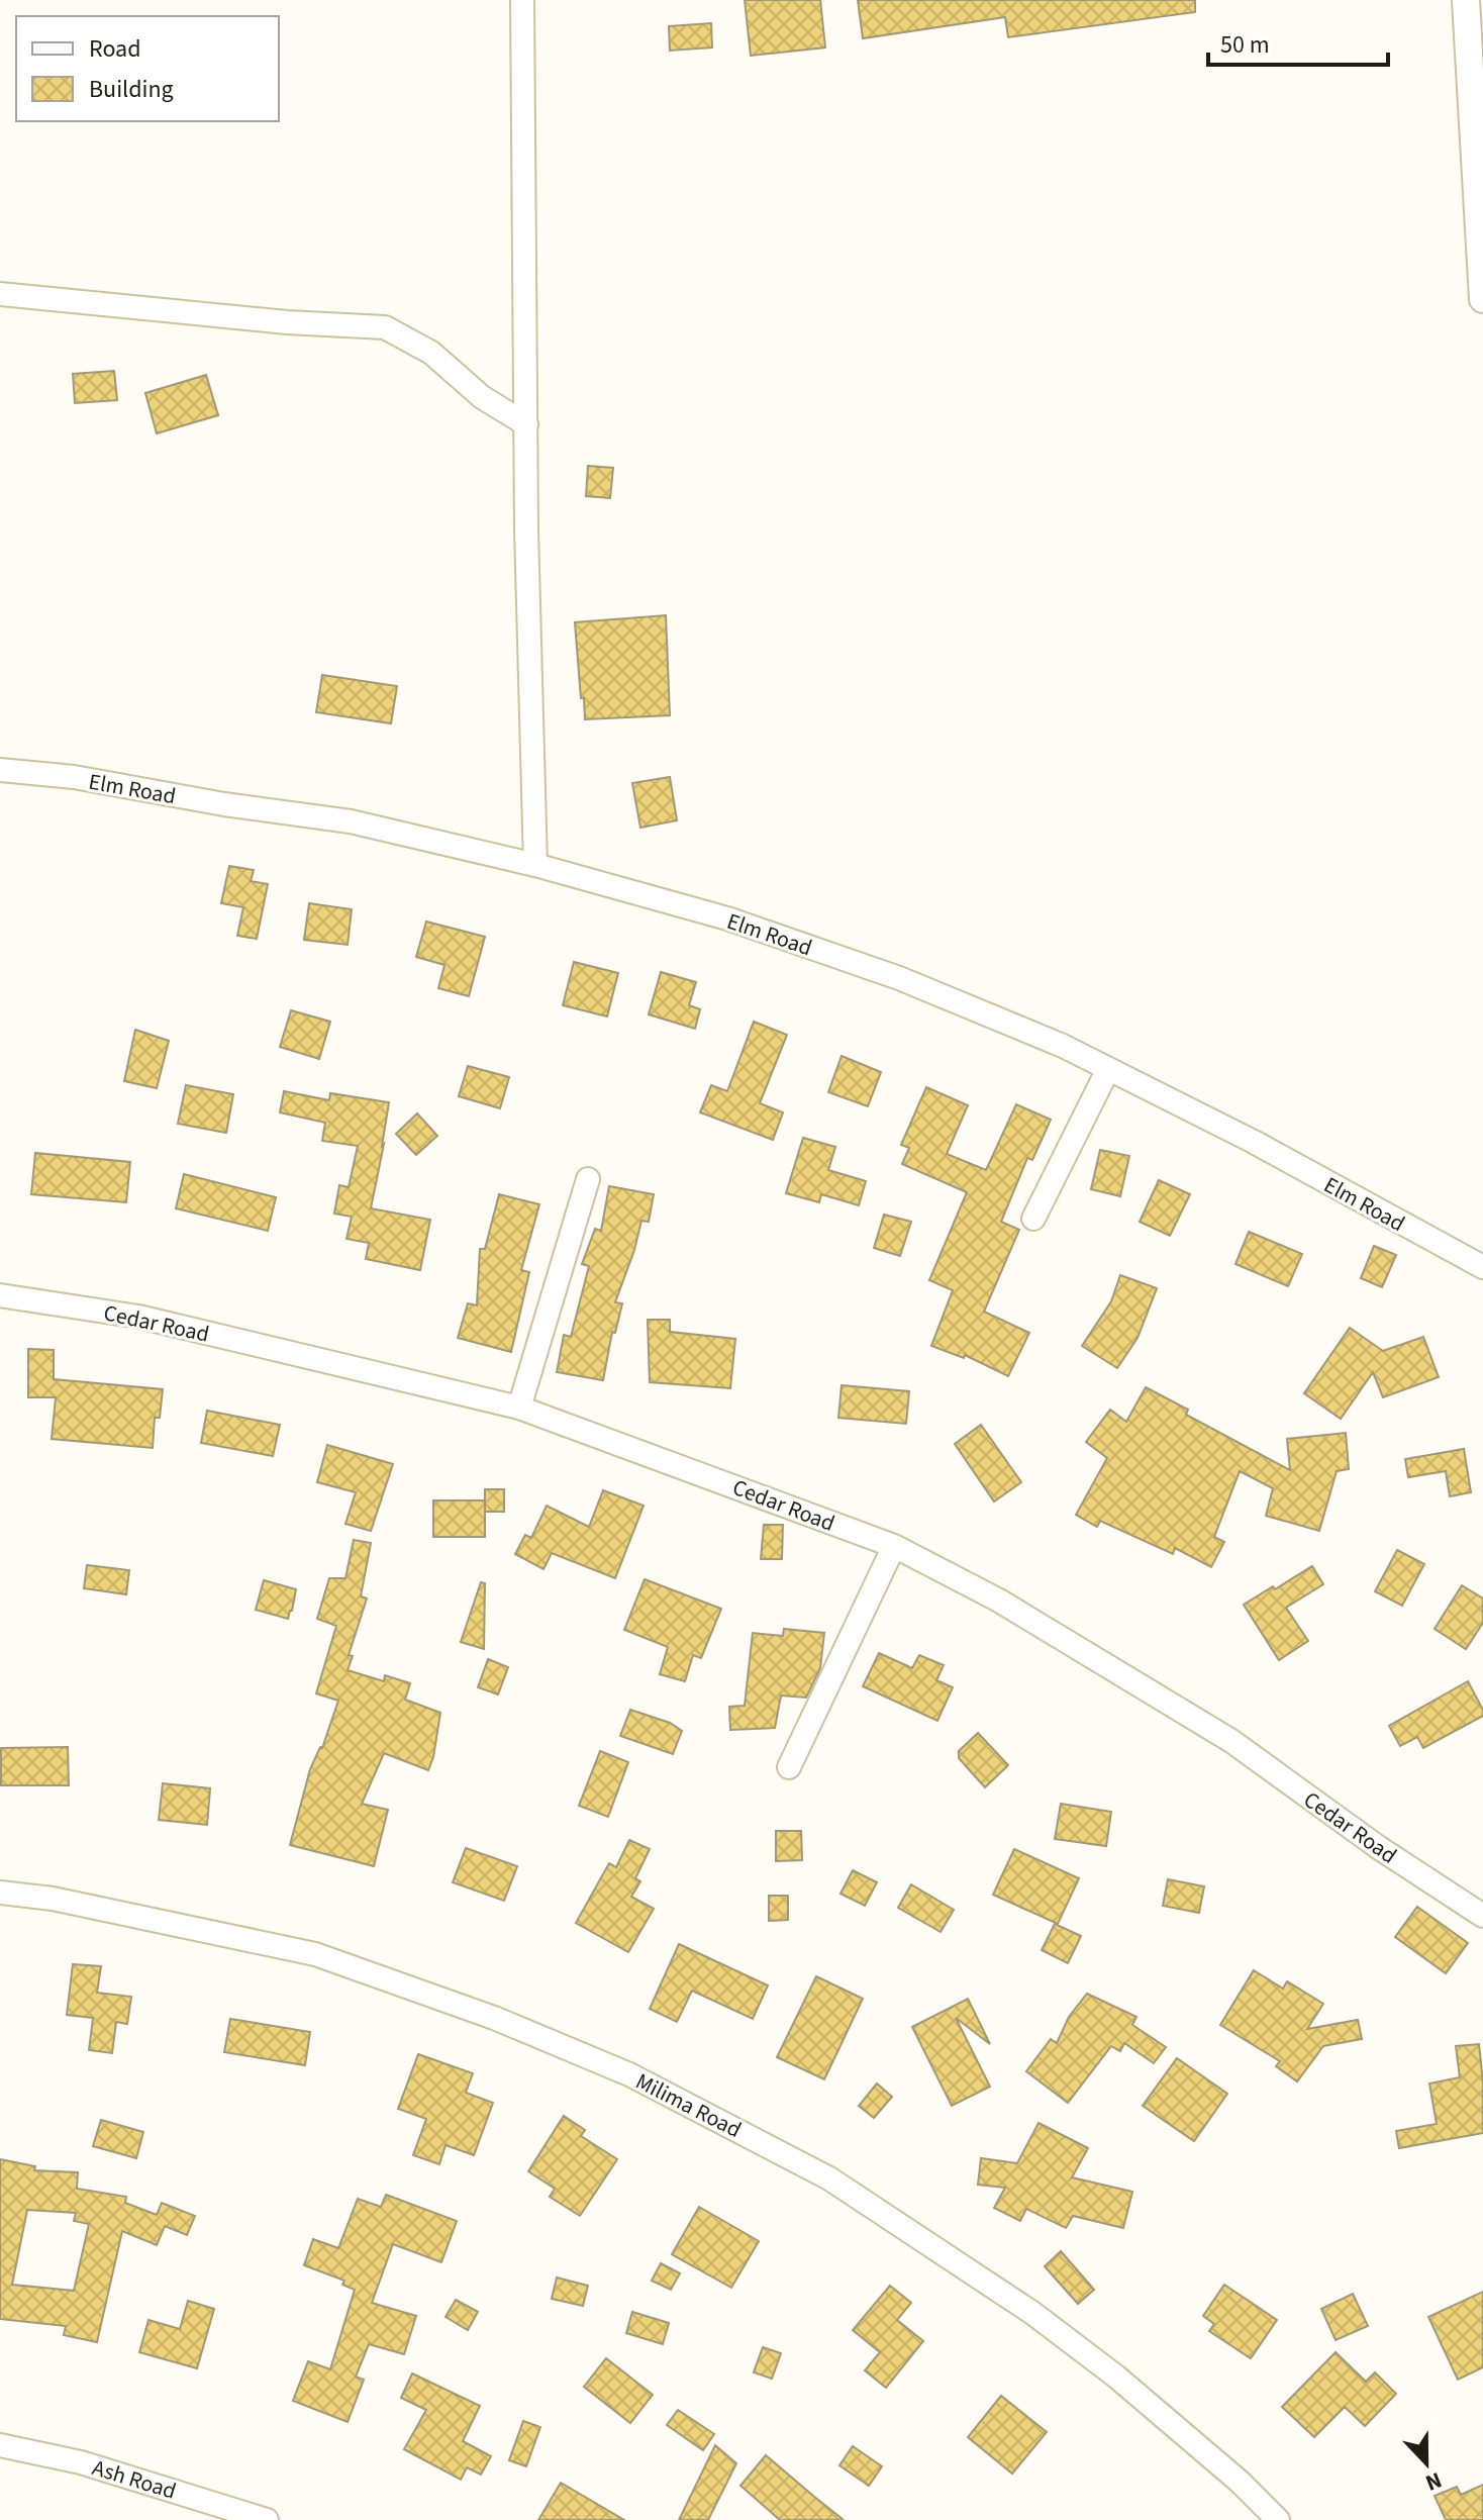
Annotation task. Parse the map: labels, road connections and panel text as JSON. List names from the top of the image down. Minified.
{"streets":{"street":["Elm Road","Cedar Road","Milima Road","Ash Road"]},"legend":["Road","Building"],"scale_bar":"50 m","north":"bottom"}
